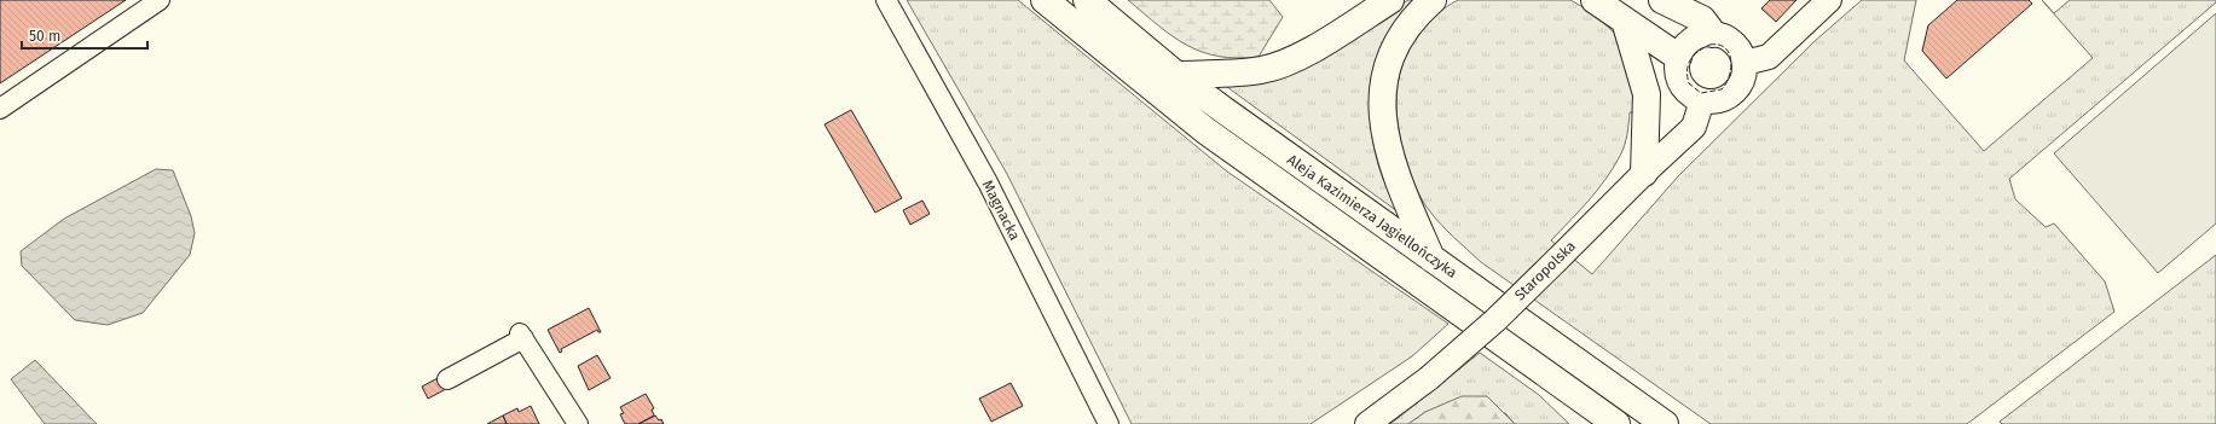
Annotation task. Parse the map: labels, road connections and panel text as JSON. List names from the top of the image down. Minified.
{"streets":{"highway":["Aleja Kazimierza Jagiellończyka"],"main road":["Staropolska"],"street":["Magnacka"]},"scale_bar":"50 m"}
